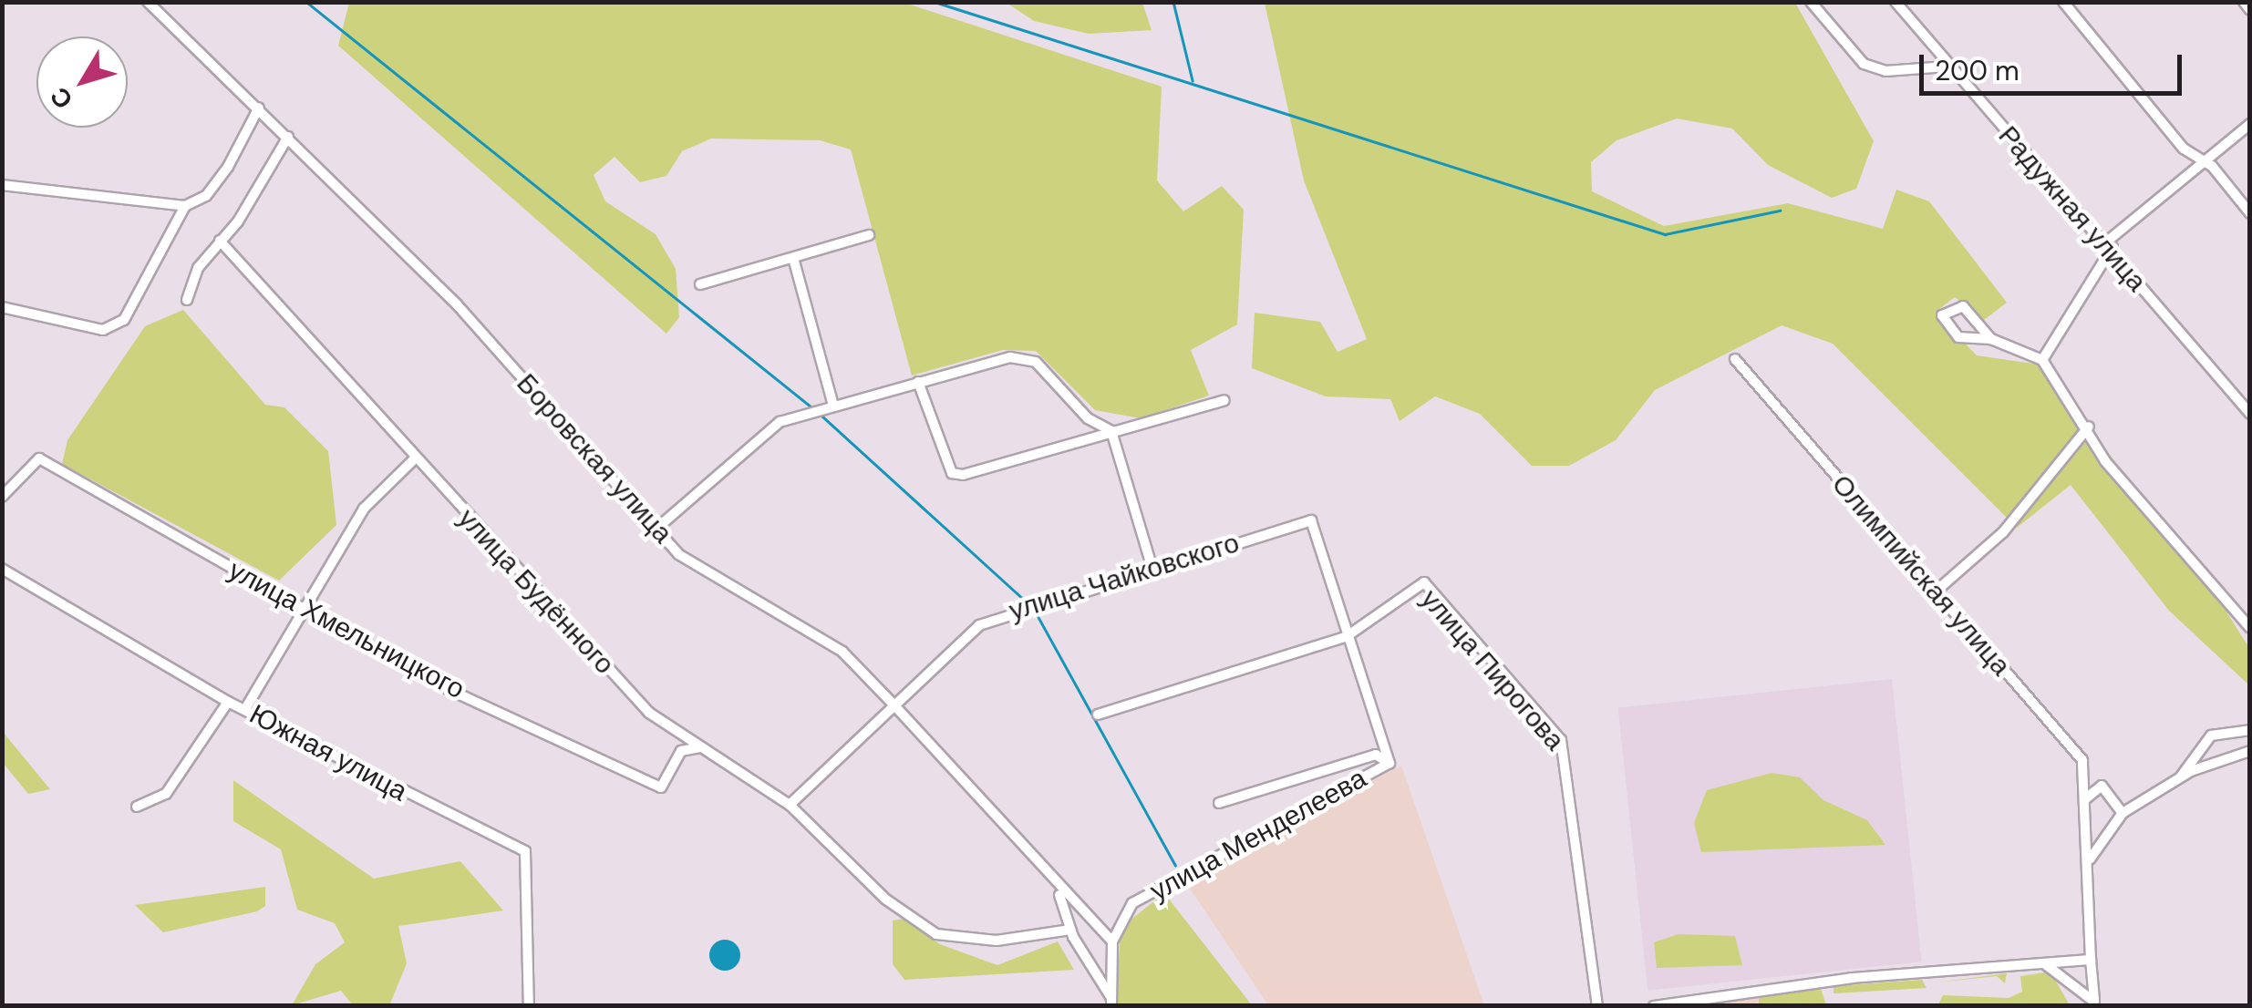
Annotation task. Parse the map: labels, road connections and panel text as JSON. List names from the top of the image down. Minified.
{"streets":{"street":["Радужная улица","Боровская улица","Олимпийская улица","улица Чайковского","улица Будённого","улица Хмельницкого","улица Пирогова","Южная улица","улица Менделеева"]},"crossings":[["Боровская улица","улица Чайковского"],["Боровская улица","улица Будённого"],["улица Чайковского","улица Будённого"],["улица Чайковского","улица Пирогова"],["улица Будённого","улица Хмельницкого"]],"scale_bar":"200 m","north":"bottom left"}
